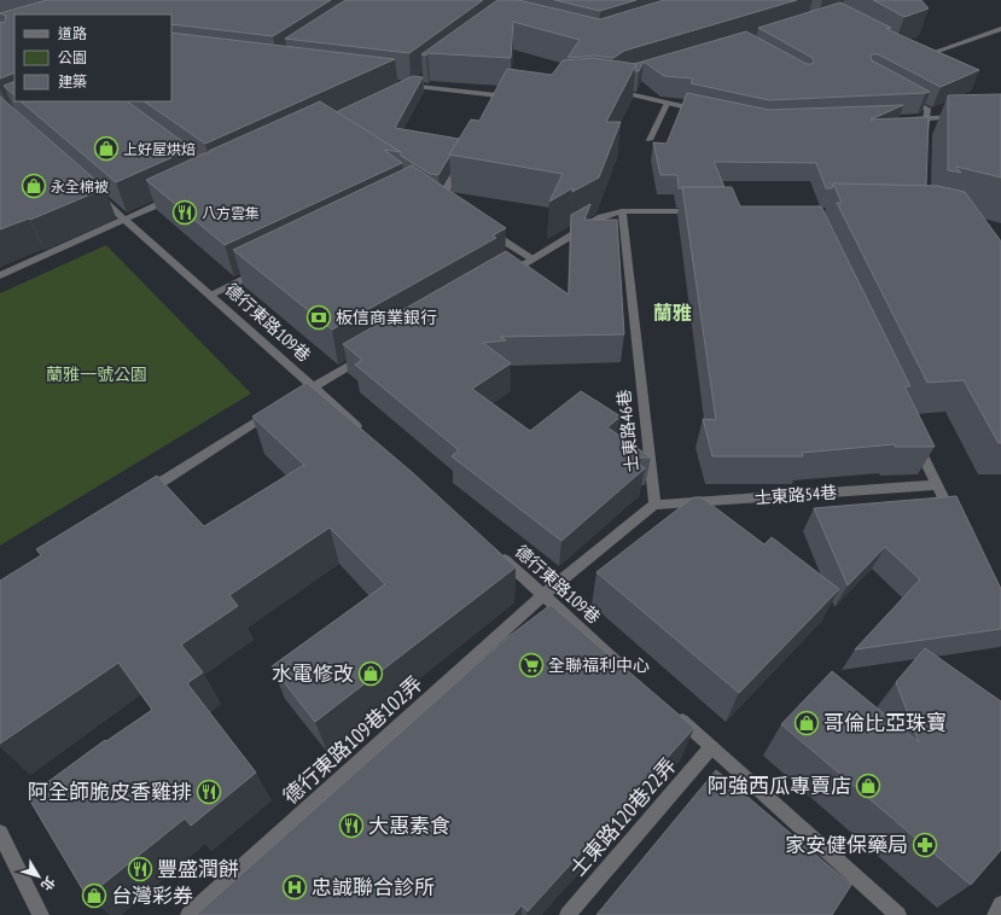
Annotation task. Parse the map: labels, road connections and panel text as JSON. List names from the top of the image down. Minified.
{"streets":{"street":["德行東路109巷","士東路46巷","士東路54巷","德行東路109巷102弄","士東路120巷22弄"]},"crossings":[["德行東路109巷","德行東路109巷102弄"],["士東路46巷","士東路54巷"]],"districts":["蘭雅"],"parks":["蘭雅一號公園"],"places":{"shop":["上好屋烘焙","永全棉被","水電修改","哥倫比亞珠寶","阿強西瓜專賣店","台灣彩券"],"restaurant":["八方雲集","阿全師脆皮香雞排","大惠素食","豐盛潤餅"],"bank":["板信商業銀行"],"supermarket":["全聯福利中心"],"pharmacy":["家安健保藥局"],"hospital":["忠誠聯合診所"]},"legend":["道路","公園","建築"],"north":"bottom right"}
